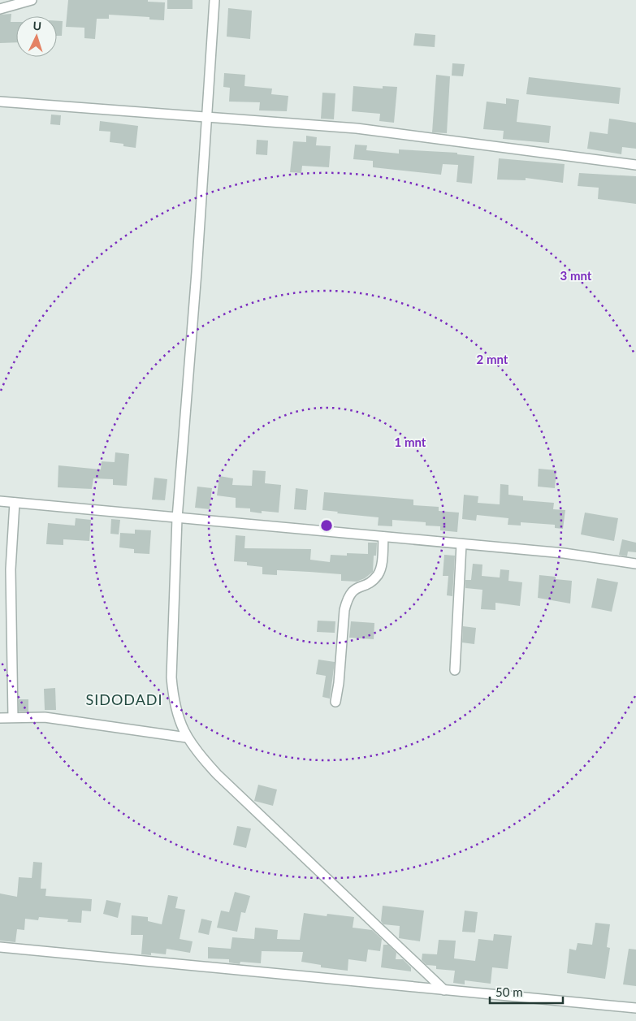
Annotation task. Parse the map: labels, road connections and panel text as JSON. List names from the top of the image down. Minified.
{"districts":["SIDODADI"],"scale_bar":"50 m","north":"top","rings":["3 mnt","2 mnt","1 mnt"]}
